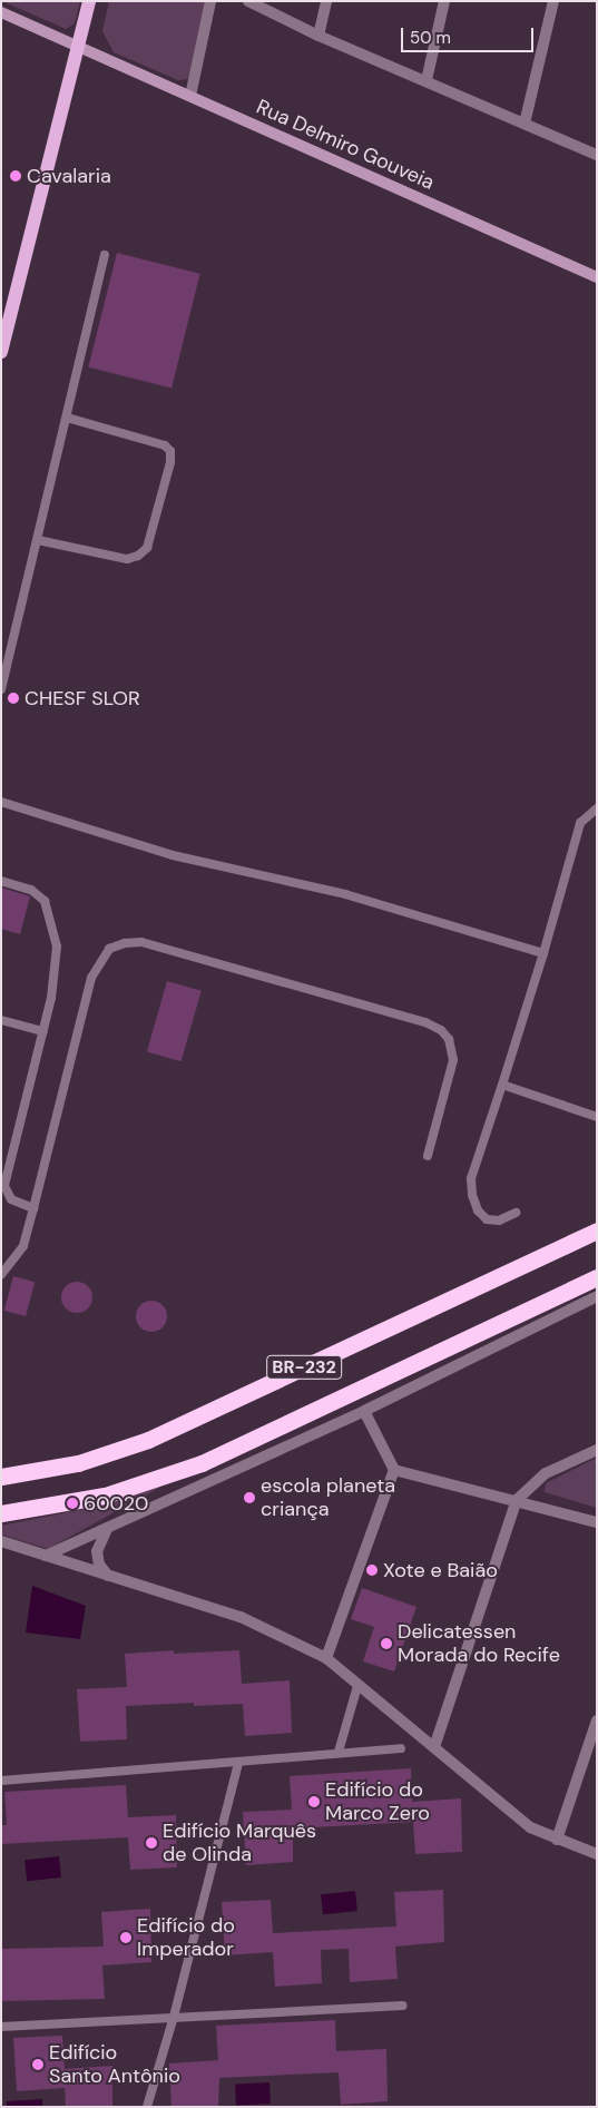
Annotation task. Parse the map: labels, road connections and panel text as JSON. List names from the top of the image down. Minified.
{"streets":{"highway":["BR-232"],"street":["Rua Delmiro Gouveia"]},"places":["Cavalaria","CHESF SLOR","escola planeta criança","60020","Xote e Baião","Delicatessen Morada do Recife","Edifício do Marco Zero","Edifício Marquês de Olinda","Edifício do Imperador","Edifício Santo Antônio"],"scale_bar":"50 m"}
